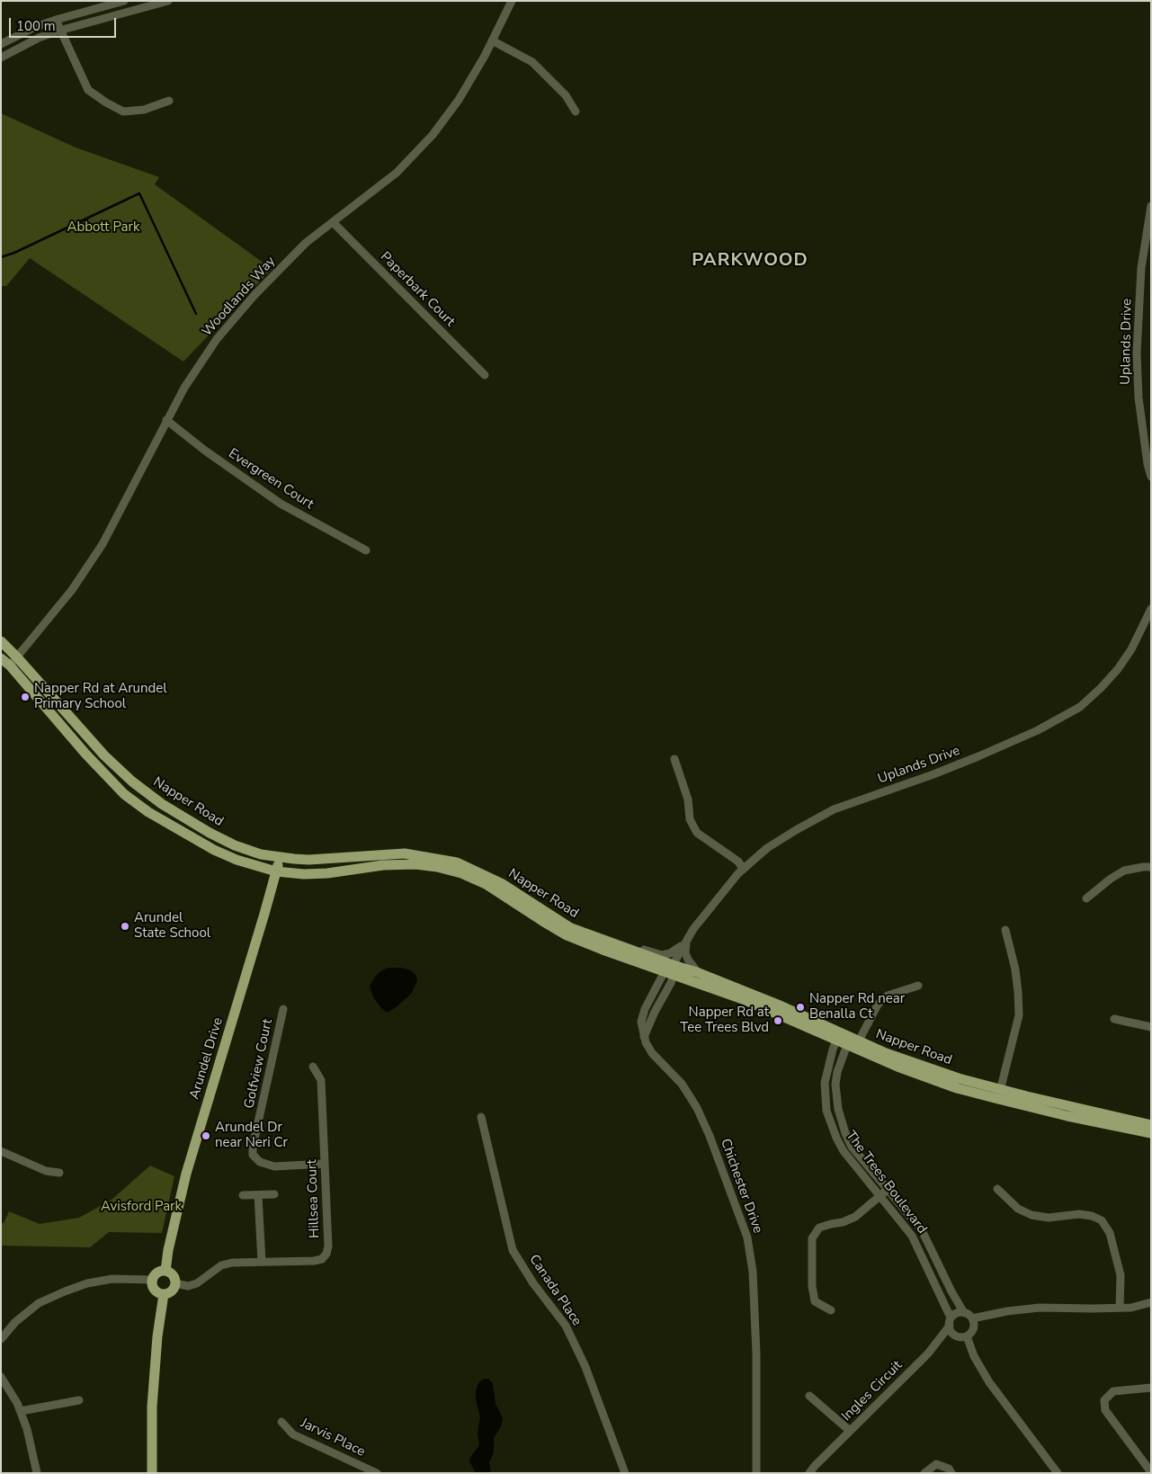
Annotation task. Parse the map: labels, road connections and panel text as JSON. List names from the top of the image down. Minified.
{"streets":{"main road":["Napper Road","Arundel Drive"],"street":["Paperbark Court","Woodlands Way","Uplands Drive","Evergreen Court","Golfview Court","The Trees Boulevard","Chichester Drive","Hillsea Court","Canada Place","Ingles Circuit","Jarvis Place"]},"crossings":[["Paperbark Court","Woodlands Way"],["Woodlands Way","Evergreen Court"],["Woodlands Way","Napper Road"],["Uplands Drive","Napper Road"],["Uplands Drive","Chichester Drive"],["Napper Road","Arundel Drive"],["Napper Road","The Trees Boulevard"],["Napper Road","Chichester Drive"],["Arundel Drive","Hillsea Court"],["Golfview Court","Hillsea Court"],["The Trees Boulevard","Ingles Circuit"]],"districts":["PARKWOOD"],"parks":["Abbott Park","Avisford Park"],"places":["Napper Rd at Arundel Primary School","Arundel State School","Napper Rd near Benalla Ct","Napper Rd at Tee Trees Blvd","Arundel Dr near Neri Cr"],"scale_bar":"100 m"}
